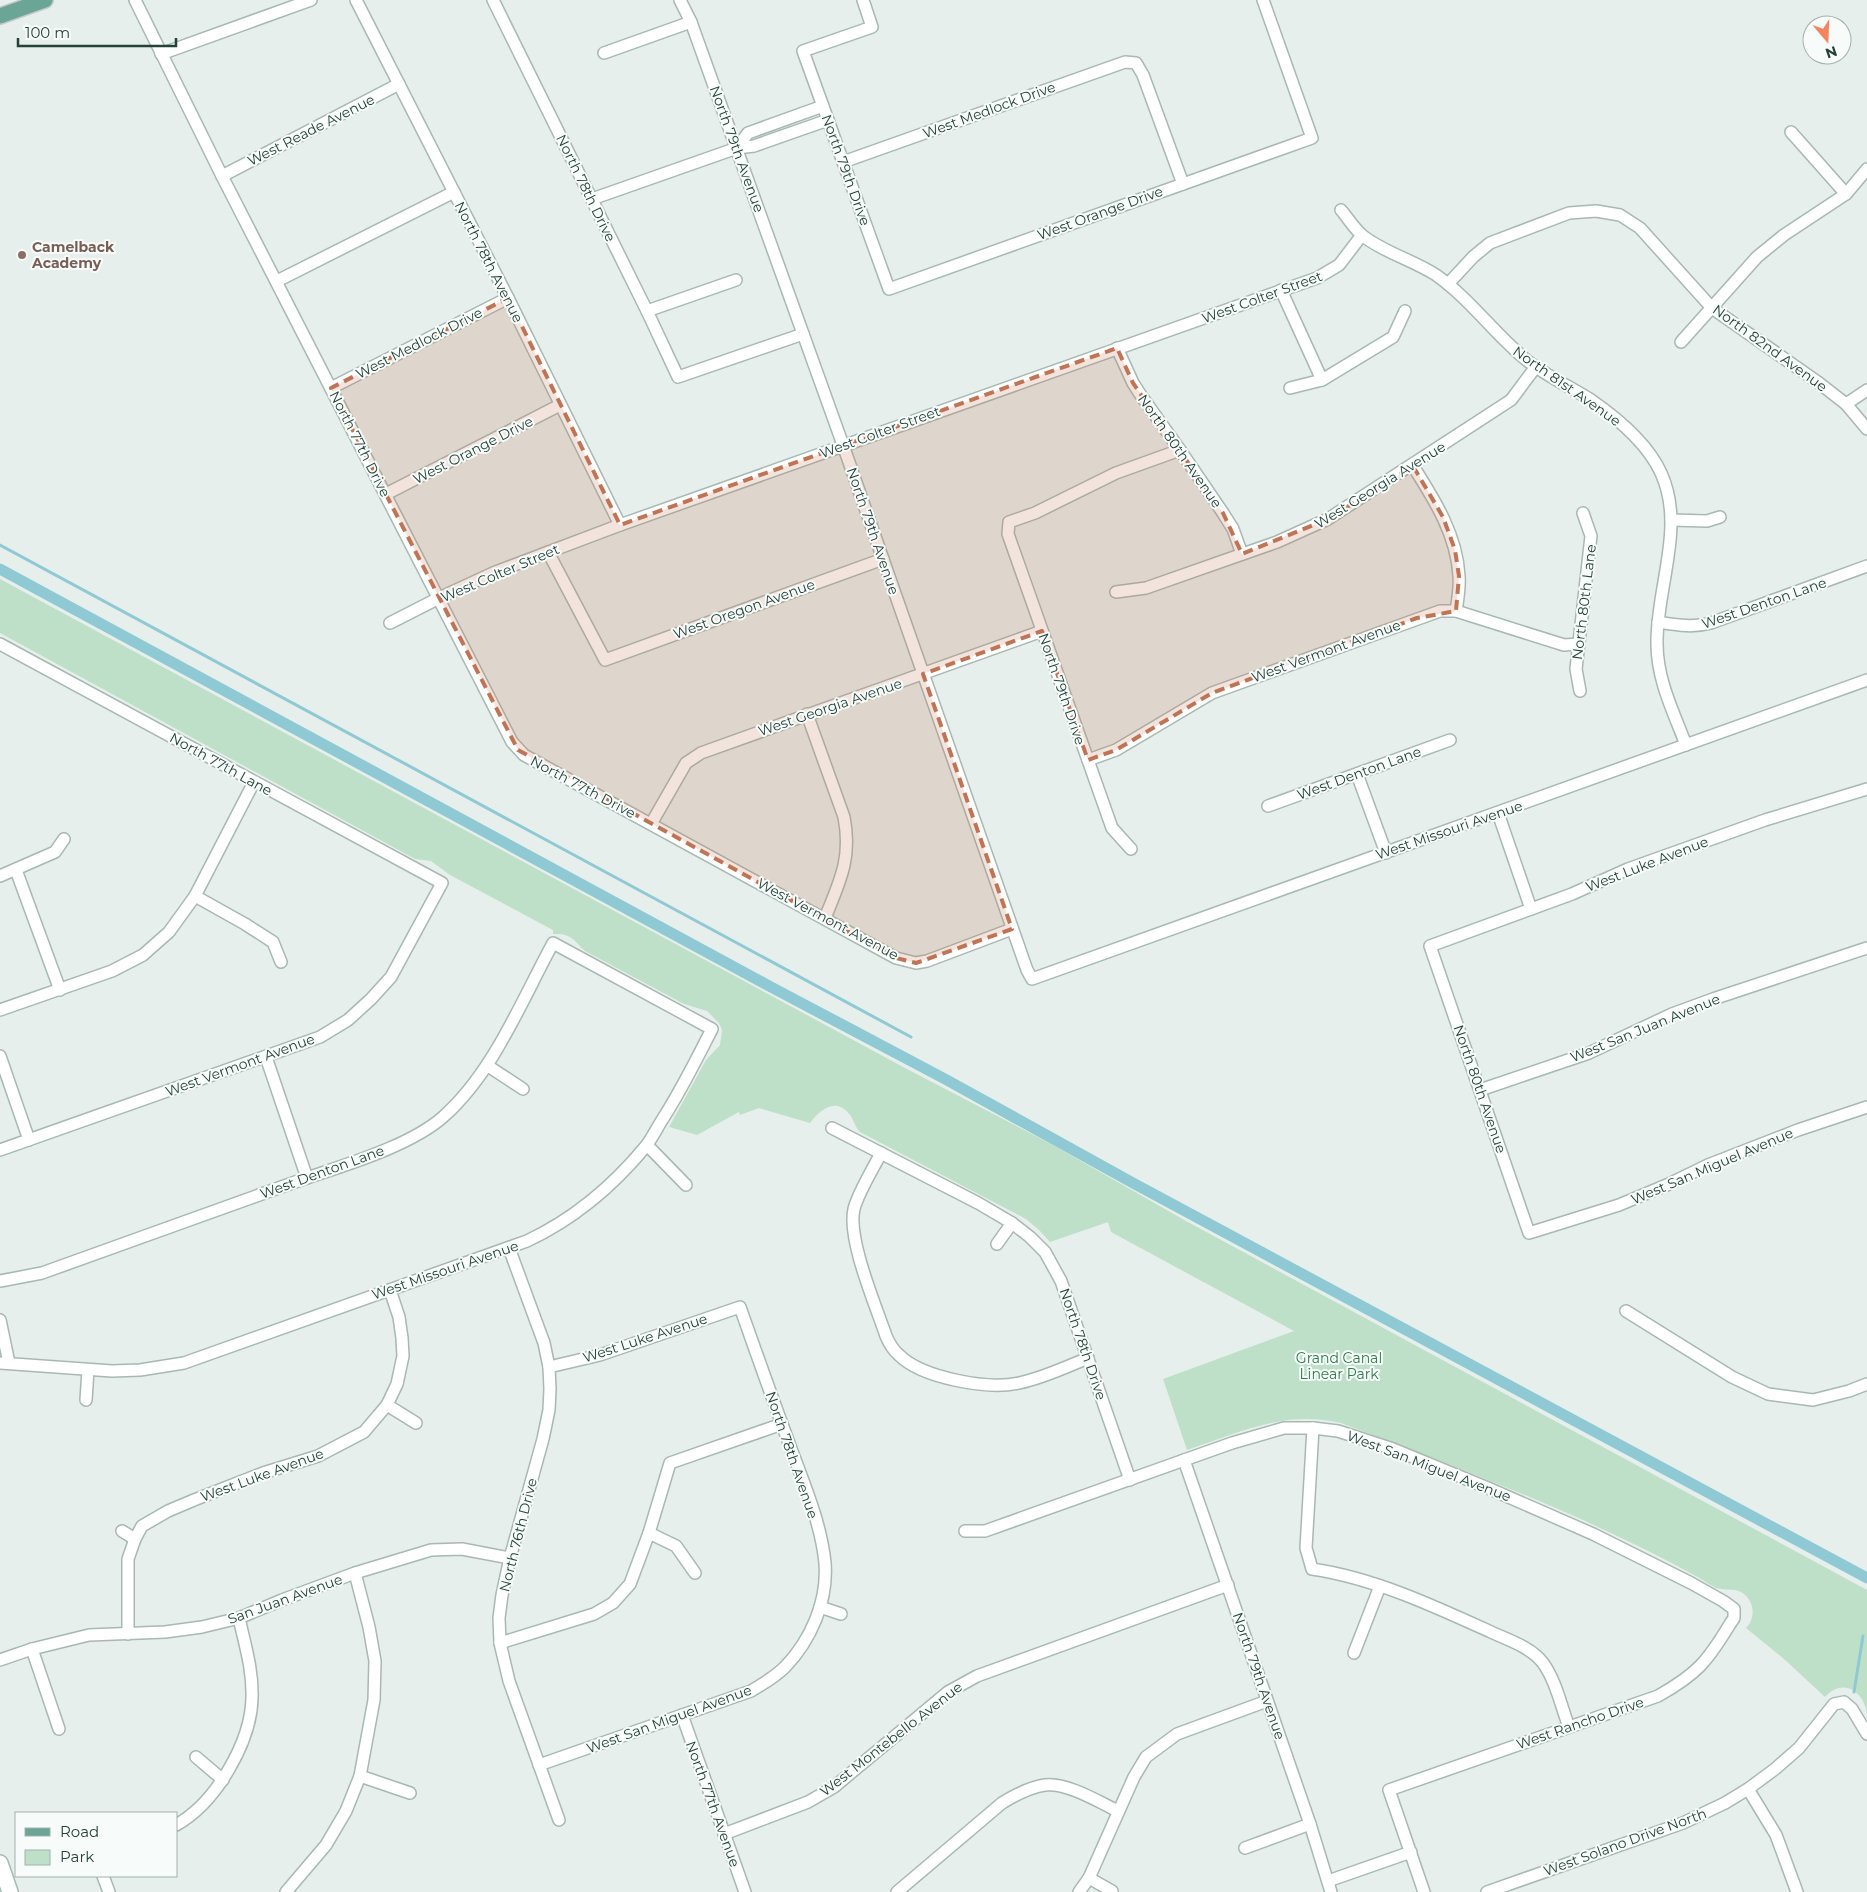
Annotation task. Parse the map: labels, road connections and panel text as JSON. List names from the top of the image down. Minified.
{"streets":{"street":["West Medlock Drive","West Reade Avenue","North 79th Avenue","North 79th Drive","North 78th Drive","West Orange Drive","North 78th Avenue","West Colter Street","North 82nd Avenue","North 81st Avenue","North 77th Drive","North 80th Avenue","West Georgia Avenue","North 80th Lane","West Denton Lane","West Oregon Avenue","West Vermont Avenue","North 77th Lane","West Missouri Avenue","West Luke Avenue","West San Juan Avenue","West San Miguel Avenue","North 76th Drive","San Juan Avenue","West Rancho Drive","West Montebello Avenue","North 77th Avenue","West Solano Drive North"]},"crossings":[["West Medlock Drive","North 79th Drive"],["West Medlock Drive","West Orange Drive"],["West Medlock Drive","North 78th Avenue"],["West Medlock Drive","North 77th Drive"],["West Reade Avenue","North 78th Avenue"],["West Reade Avenue","North 77th Drive"],["North 79th Avenue","North 78th Drive"],["North 79th Avenue","West Colter Street"],["North 79th Avenue","West Georgia Avenue"],["North 79th Avenue","West Oregon Avenue"],["North 79th Avenue","West Vermont Avenue"],["North 79th Avenue","West Missouri Avenue"],["North 79th Avenue","West San Miguel Avenue"],["North 79th Avenue","West Montebello Avenue"],["North 79th Drive","West Orange Drive"],["North 79th Drive","North 80th Avenue"],["North 79th Drive","West Georgia Avenue"],["North 79th Drive","West Vermont Avenue"],["North 78th Drive","West San Miguel Avenue"],["West Orange Drive","North 78th Avenue"],["West Orange Drive","North 77th Drive"],["North 78th Avenue","West Colter Street"],["North 78th Avenue","West Luke Avenue"],["North 78th Avenue","West San Miguel Avenue"],["West Colter Street","North 81st Avenue"],["West Colter Street","North 77th Drive"],["West Colter Street","North 80th Avenue"],["West Colter Street","West Oregon Avenue"],["North 82nd Avenue","North 81st Avenue"],["North 81st Avenue","West Georgia Avenue"],["North 81st Avenue","West Denton Lane"],["North 81st Avenue","West Missouri Avenue"],["North 77th Drive","West Georgia Avenue"],["North 77th Drive","West Vermont Avenue"],["North 80th Avenue","West Georgia Avenue"],["North 80th Avenue","West Luke Avenue"],["North 80th Avenue","West San Juan Avenue"],["North 80th Avenue","West San Miguel Avenue"],["West Georgia Avenue","West Vermont Avenue"],["North 80th Lane","West Vermont Avenue"],["West Denton Lane","West Missouri Avenue"],["West Vermont Avenue","North 77th Lane"],["West Missouri Avenue","West Luke Avenue"],["West Missouri Avenue","North 76th Drive"],["West Luke Avenue","North 76th Drive"],["West Luke Avenue","San Juan Avenue"],["West San Miguel Avenue","North 76th Drive"],["West San Miguel Avenue","West Rancho Drive"],["West San Miguel Avenue","North 77th Avenue"],["North 76th Drive","San Juan Avenue"],["West Montebello Avenue","North 77th Avenue"]],"parks":["Grand Canal Linear Park"],"places":["Camelback Academy"],"legend":["Road","Park"],"scale_bar":"100 m","north":"bottom"}
